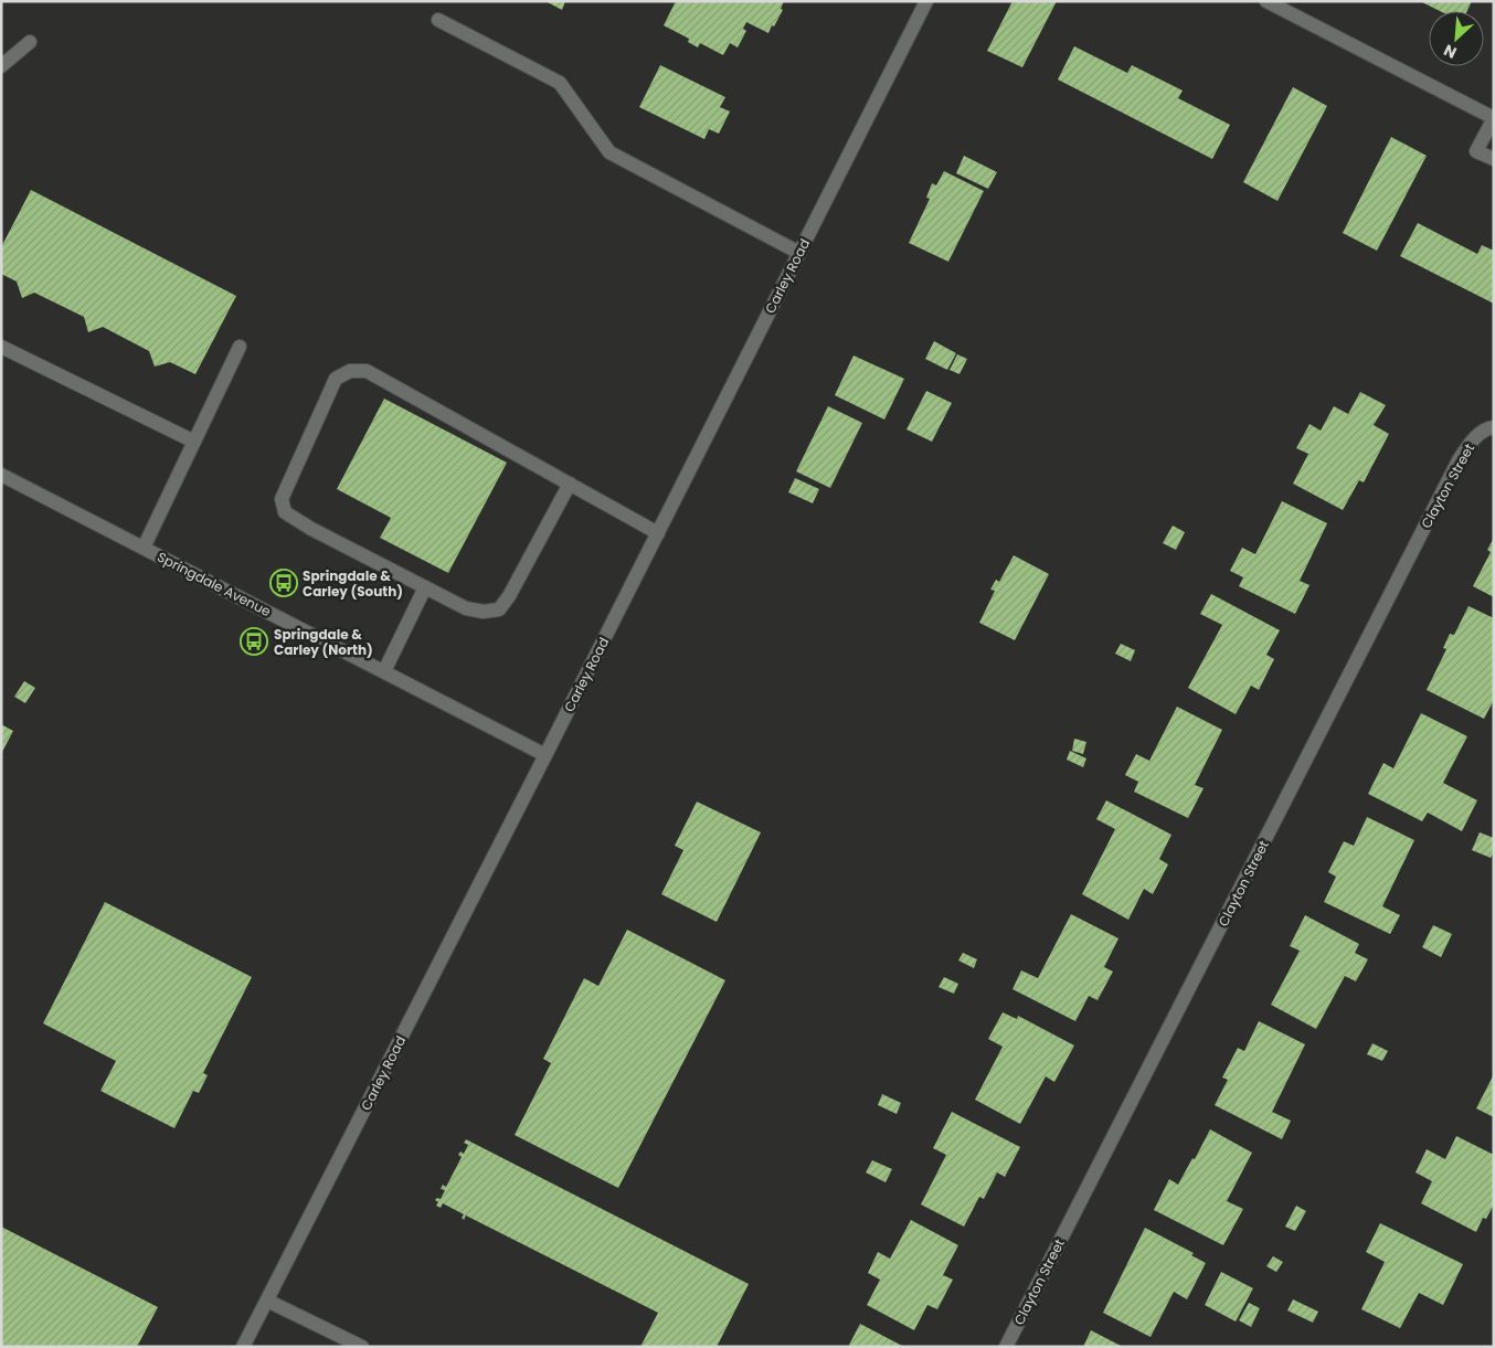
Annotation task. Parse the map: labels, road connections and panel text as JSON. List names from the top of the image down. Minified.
{"streets":{"street":["Carley Road","Clayton Street","Springdale Avenue"]},"crossings":[["Carley Road","Springdale Avenue"]],"places":{"bus stop":["Springdale & Carley (South)","Springdale & Carley (North)"]},"north":"bottom left"}
